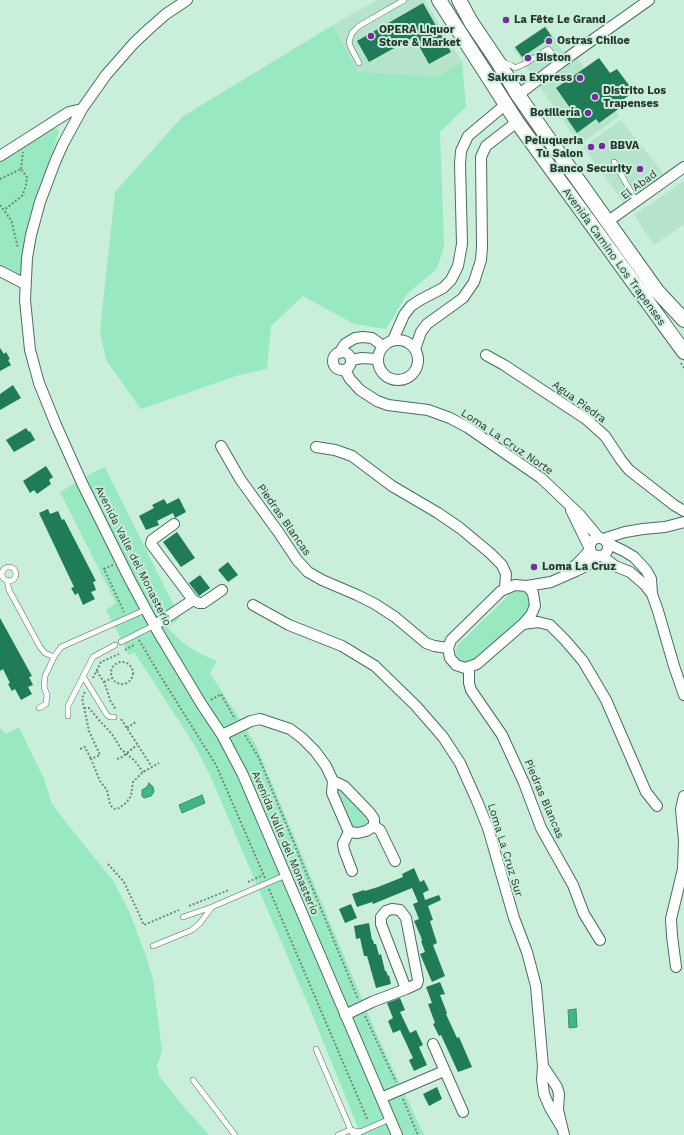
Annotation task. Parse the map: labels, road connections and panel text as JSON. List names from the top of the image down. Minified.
{"streets":{"main road":["Avenida Camino Los Trapenses"],"street":["El Abad","Agua Piedra","Loma La Cruz Norte","Piedras Blancas","Avenida Valle del Monasterio","Loma La Cruz Sur"]},"crossings":[["El Abad","Avenida Camino Los Trapenses"]],"places":["La Fête Le Grand","OPERA Liquor Store & Market","Ostras Chiloe","Biston","Sakura Express","Distrito Los Trapenses","Botillería","BBVA","Peluqueria Tu Salon","Banco Security","Loma La Cruz"]}
